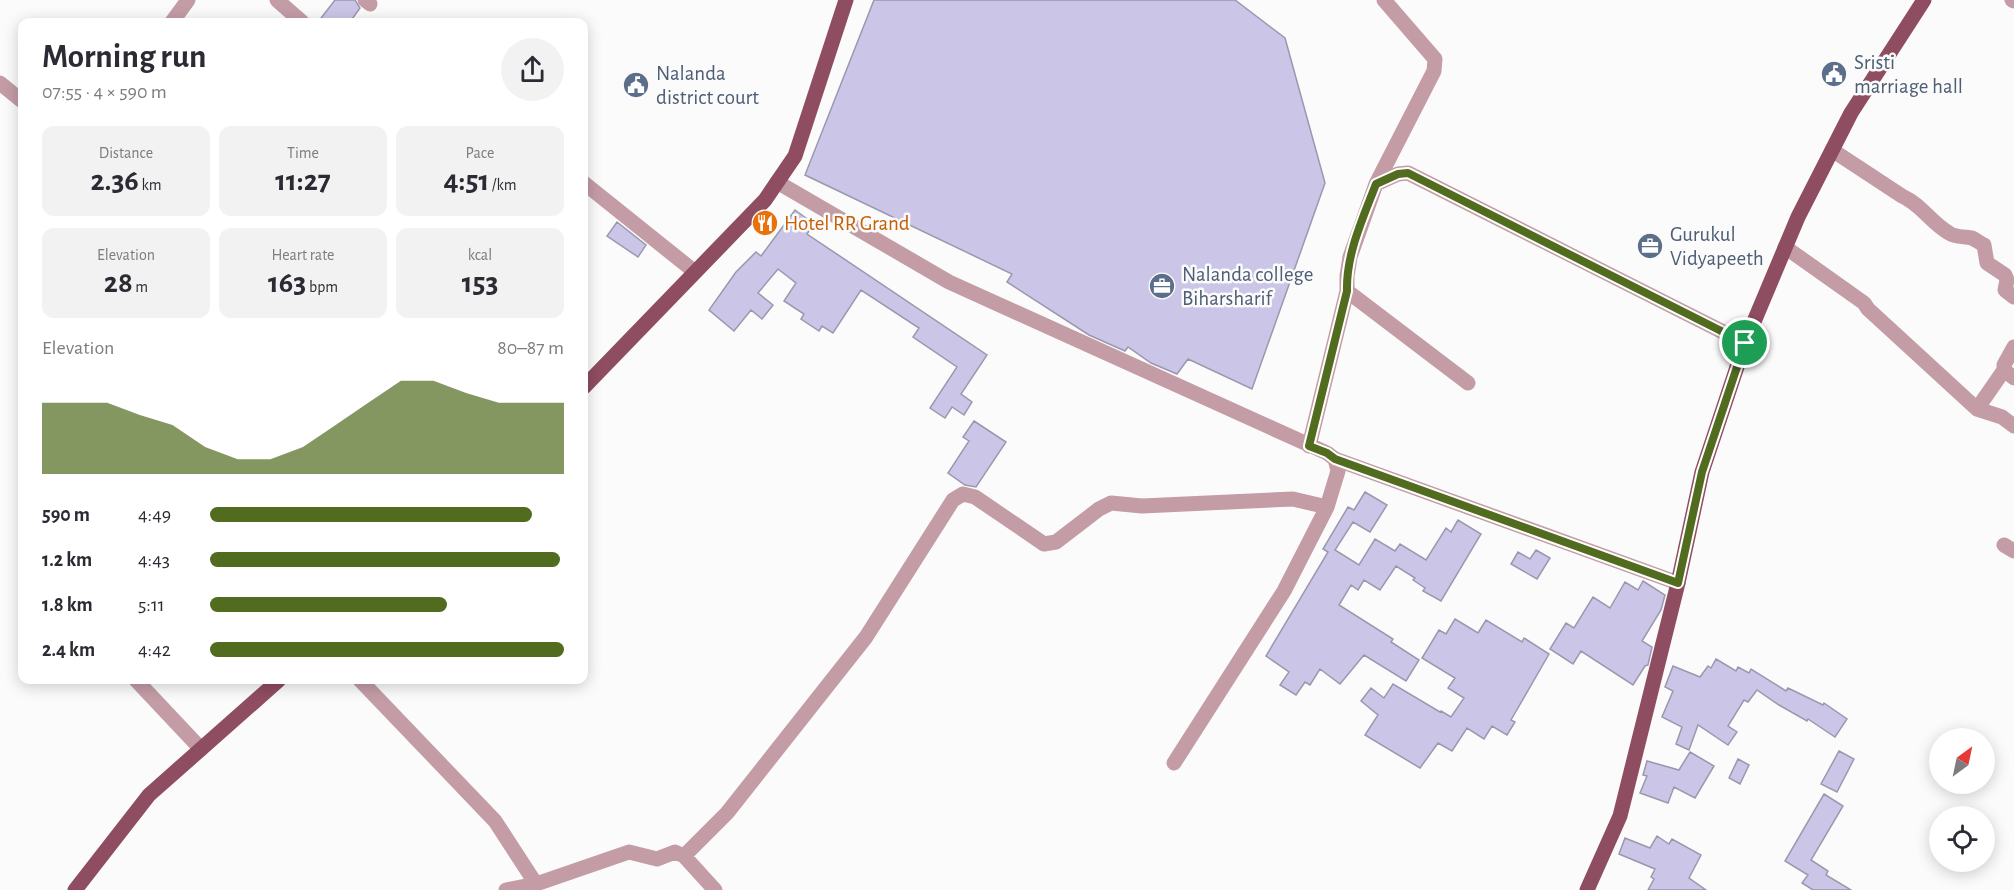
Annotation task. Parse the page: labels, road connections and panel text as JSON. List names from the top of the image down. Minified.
{"places":{"public building":["Sristi marriage hall","Nalanda district court"],"restaurant":["Hotel RR Grand"],"office":["Gurukul Vidyapeeth","Nalanda college Biharsharif"]},"north":"top right","page":{"heading":["Morning run","07:55 · 4 × 590 m"],"stats":[["Distance","2.36 km"],["Time","11:27"],["Pace","4:51 /km"],["Elevation","28 m"],["Heart rate","163 bpm"],["kcal","153"]],"chart":["Elevation","80–87 m"],"list":[{"name":"590 m","note":"4:49"},{"name":"1.2 km","note":"4:43"},{"name":"1.8 km","note":"5:11"},{"name":"2.4 km","note":"4:42"}]}}
